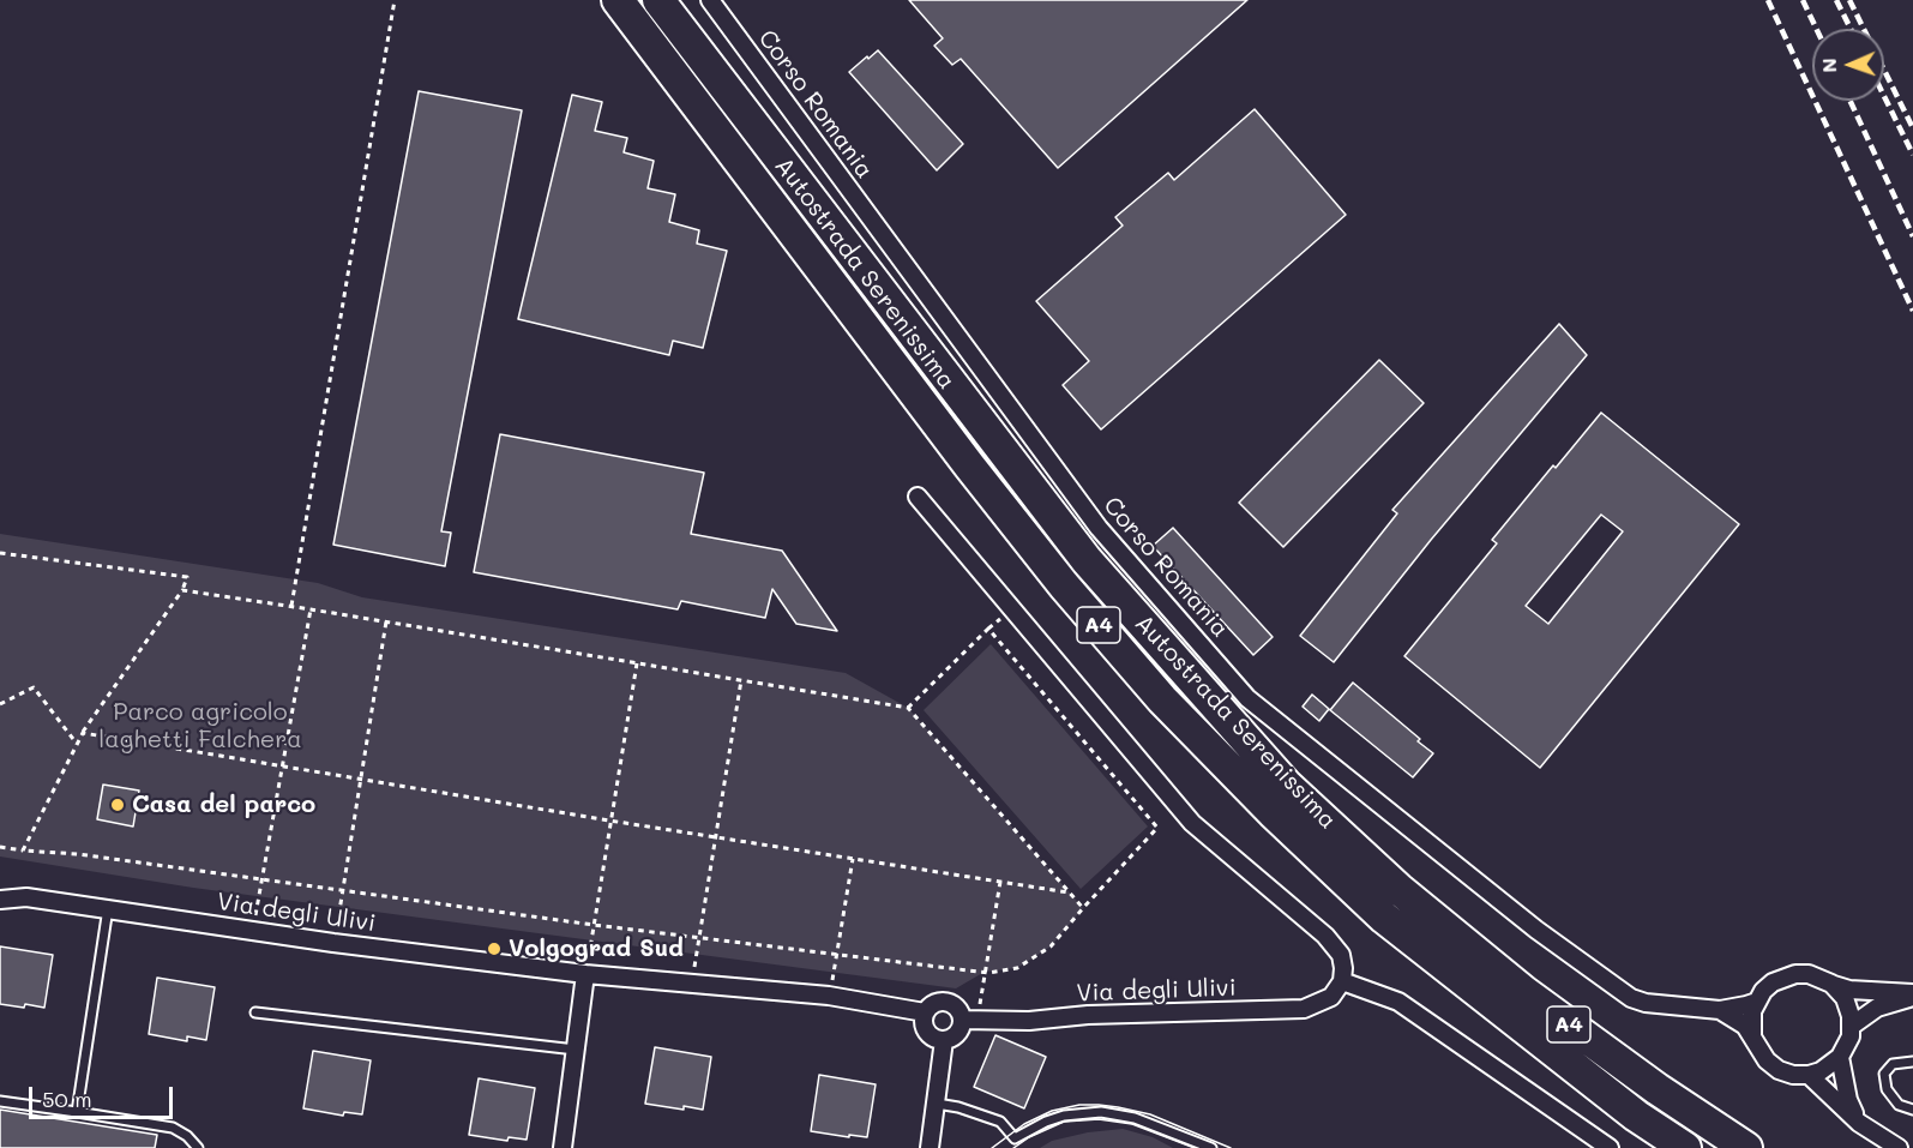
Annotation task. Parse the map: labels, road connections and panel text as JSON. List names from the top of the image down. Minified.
{"streets":{"highway":["Autostrada Serenissima","A4"],"street":["Corso Romania","Via degli Ulivi"]},"parks":["Parco agricolo laghetti Falchera"],"places":["Casa del parco","Volgograd Sud"],"scale_bar":"50 m","north":"left"}
